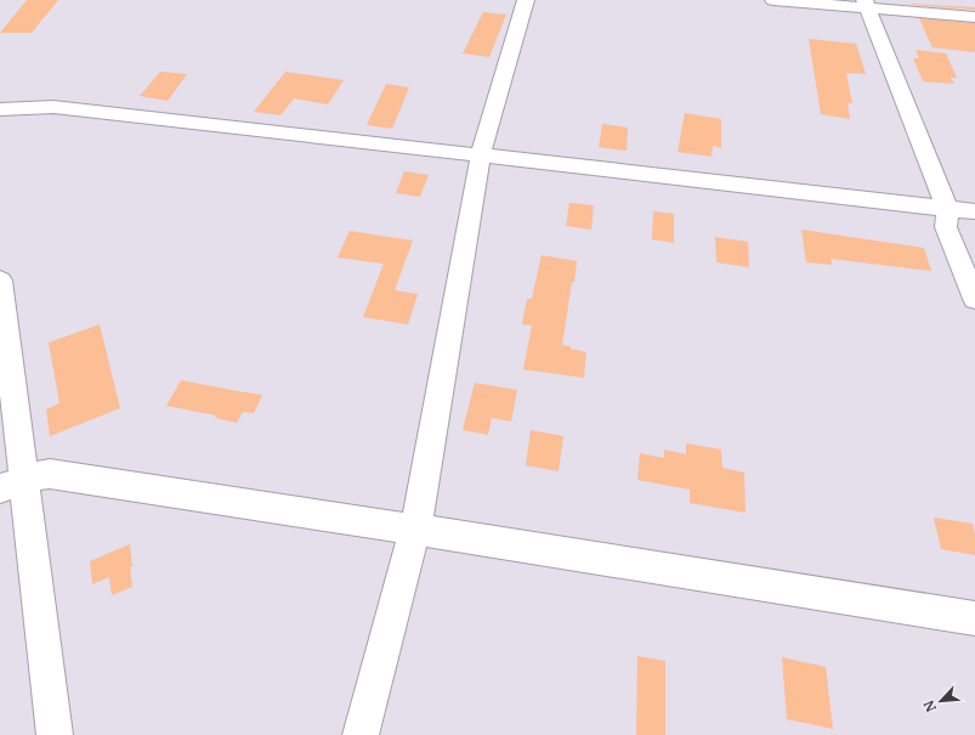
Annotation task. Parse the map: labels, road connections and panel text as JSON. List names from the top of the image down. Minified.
{"north":"bottom left"}
